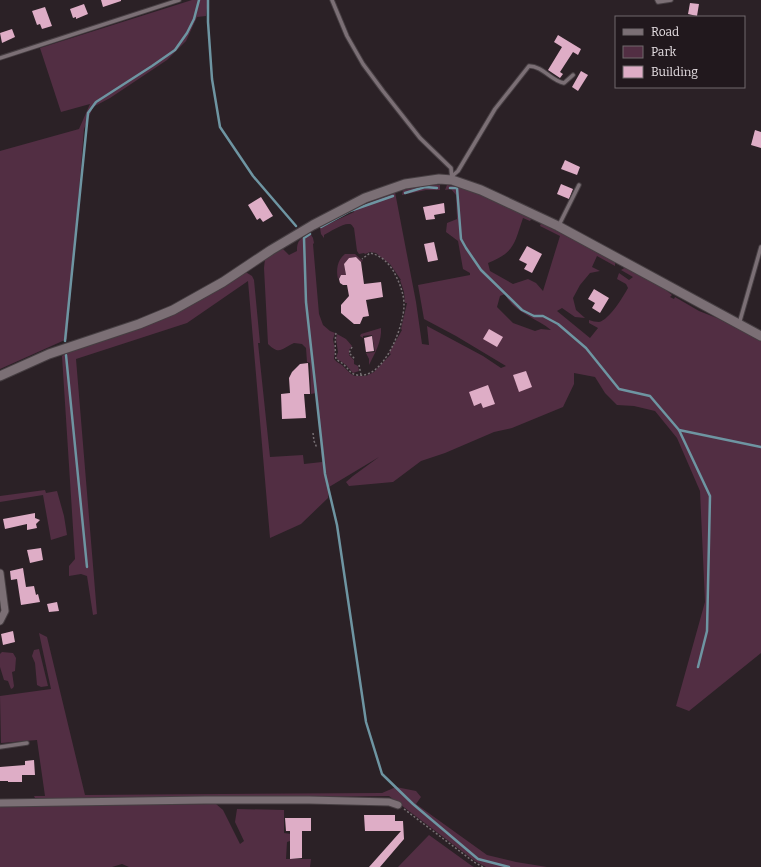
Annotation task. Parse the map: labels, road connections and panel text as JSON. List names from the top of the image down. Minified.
{"legend":["Road","Park","Building"]}
